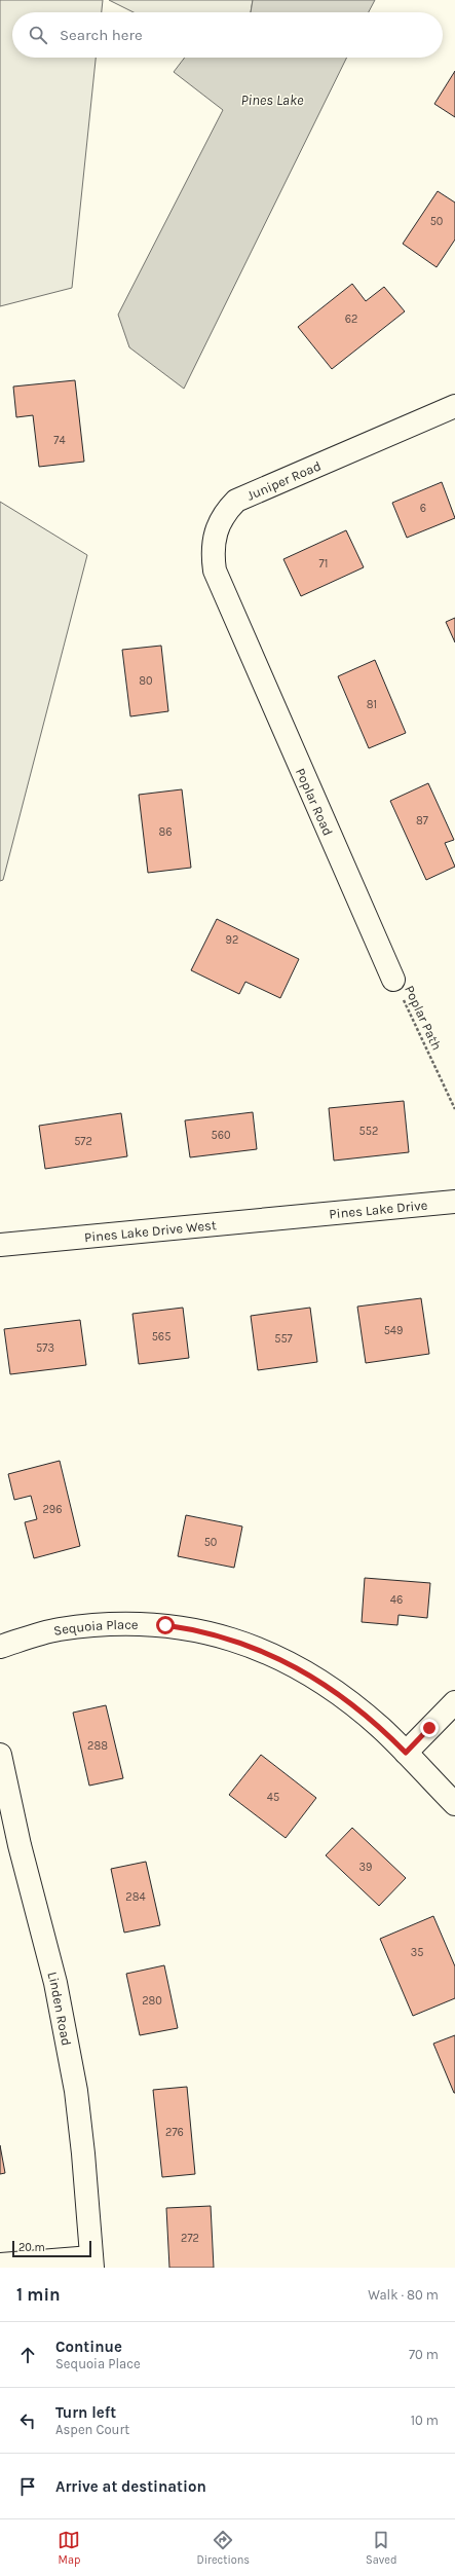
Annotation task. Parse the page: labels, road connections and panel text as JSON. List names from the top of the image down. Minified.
{"streets":{"street":["Juniper Road","Poplar Road","Pines Lake Drive","Pines Lake Drive West","Sequoia Place","Linden Road"],"path":["Poplar Path"]},"crossings":[["Juniper Road","Poplar Road"],["Poplar Road","Poplar Path"],["Pines Lake Drive","Pines Lake Drive West"]],"water":["Pines Lake"],"house_numbers":["50","62","74","6","71","80","81","87","86","92","552","560","572","549","565","557","573","296","50","46","288","45","39","284","35","280","276","272"],"scale_bar":"20 m","page":{"search":"Search here","scale":"20 m","heading":["1 min","Walk · 80 m"],"list":[["Continue","Sequoia Place","70 m"],["Turn left","Aspen Court","10 m"],"Arrive at destination"],"nav":["Map","Directions","Saved"]}}
